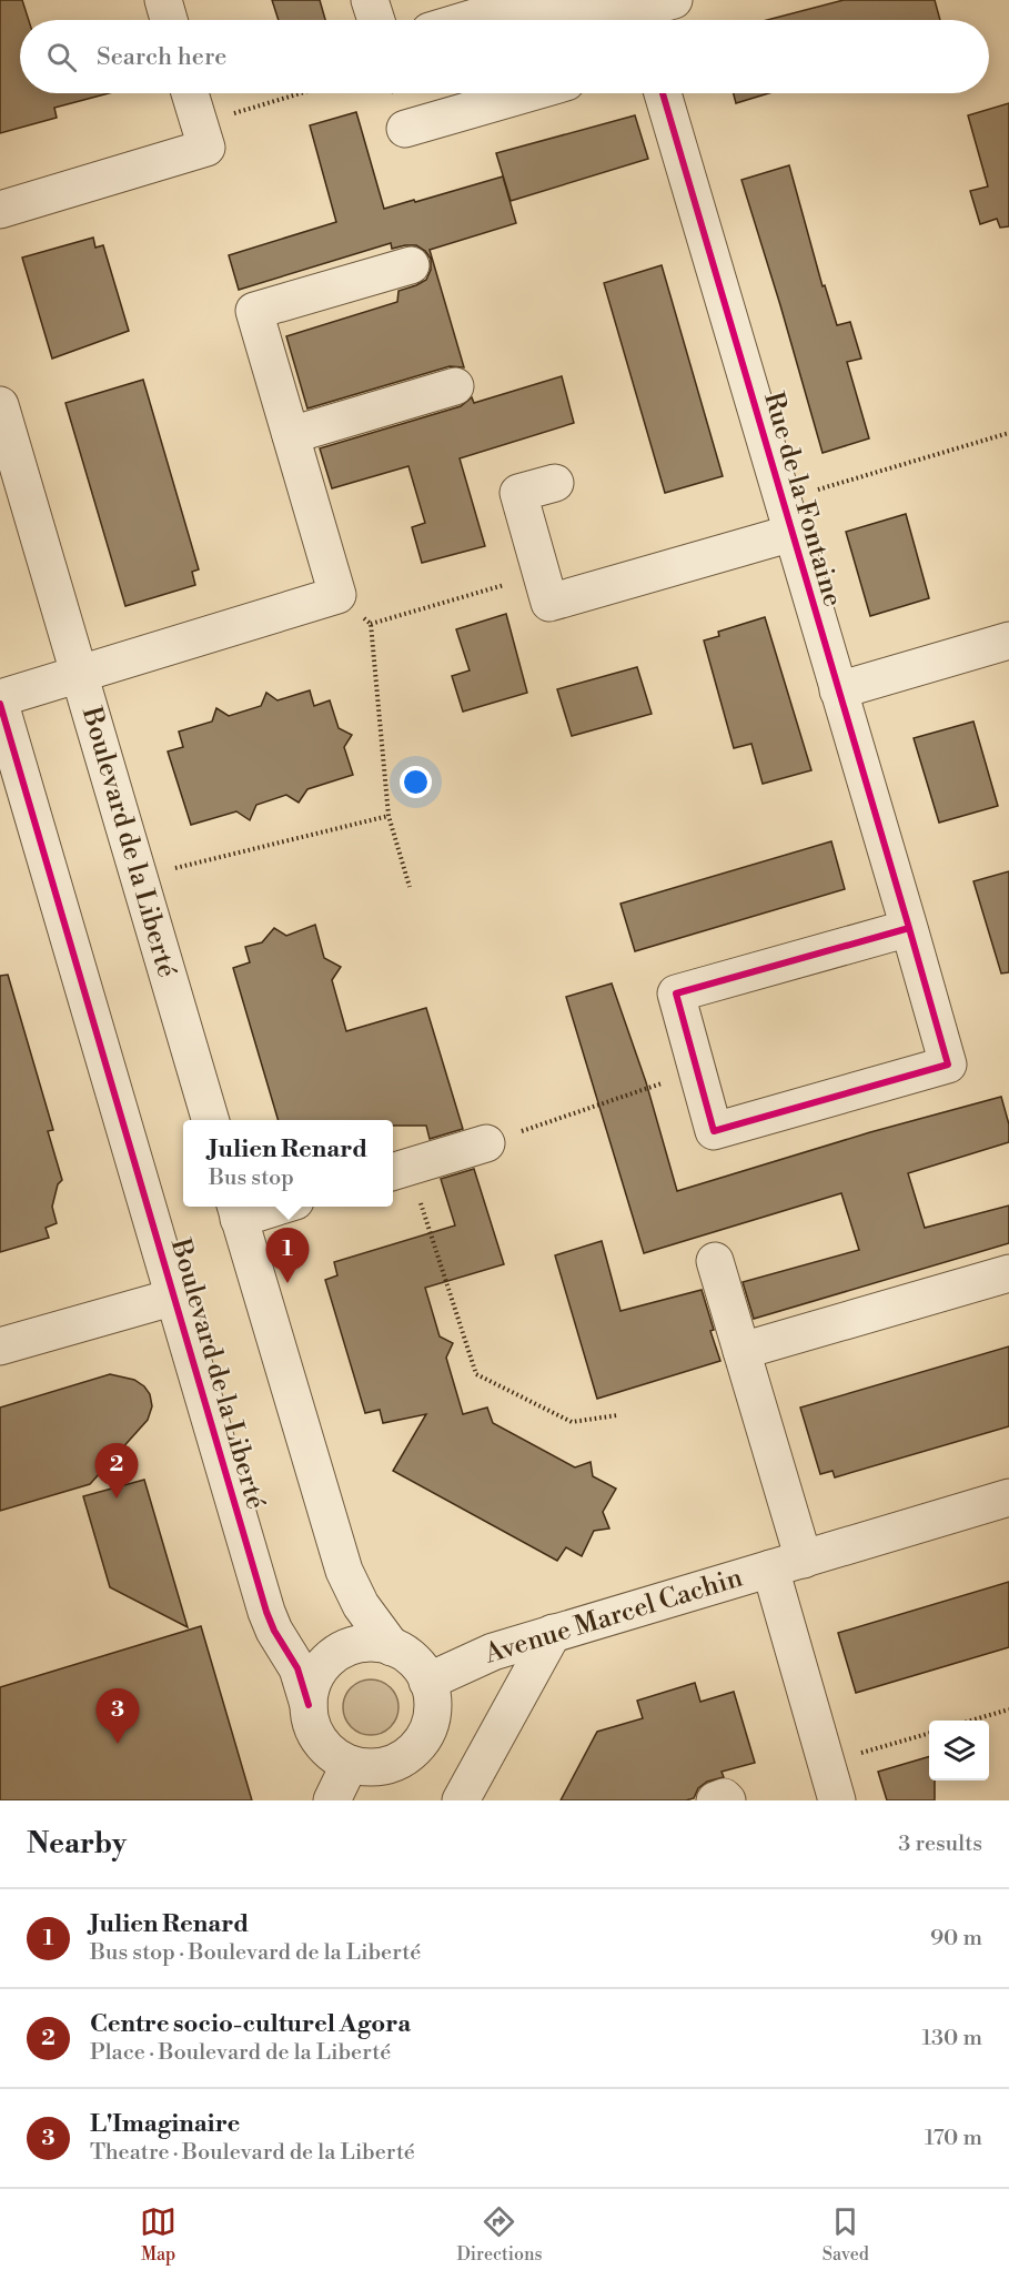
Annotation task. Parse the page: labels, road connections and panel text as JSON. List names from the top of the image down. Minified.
{"streets":{"street":["Rue de la Fontaine","Boulevard de la Liberté","Avenue Marcel Cachin"]},"crossings":[["Boulevard de la Liberté","Avenue Marcel Cachin"]],"page":{"search":"Search here","popup":["Julien Renard","Bus stop"],"pins":["1","2","3"],"heading":["Nearby","3 results"],"list":[{"mark":"1","name":"Julien Renard","note":"Bus stop · Boulevard de la Liberté","value":"90 m"},{"mark":"2","name":"Centre socio-culturel Agora","note":"Place · Boulevard de la Liberté","value":"130 m"},{"mark":"3","name":"L'Imaginaire","note":"Theatre · Boulevard de la Liberté","value":"170 m"}],"nav":["Map","Directions","Saved"]}}
